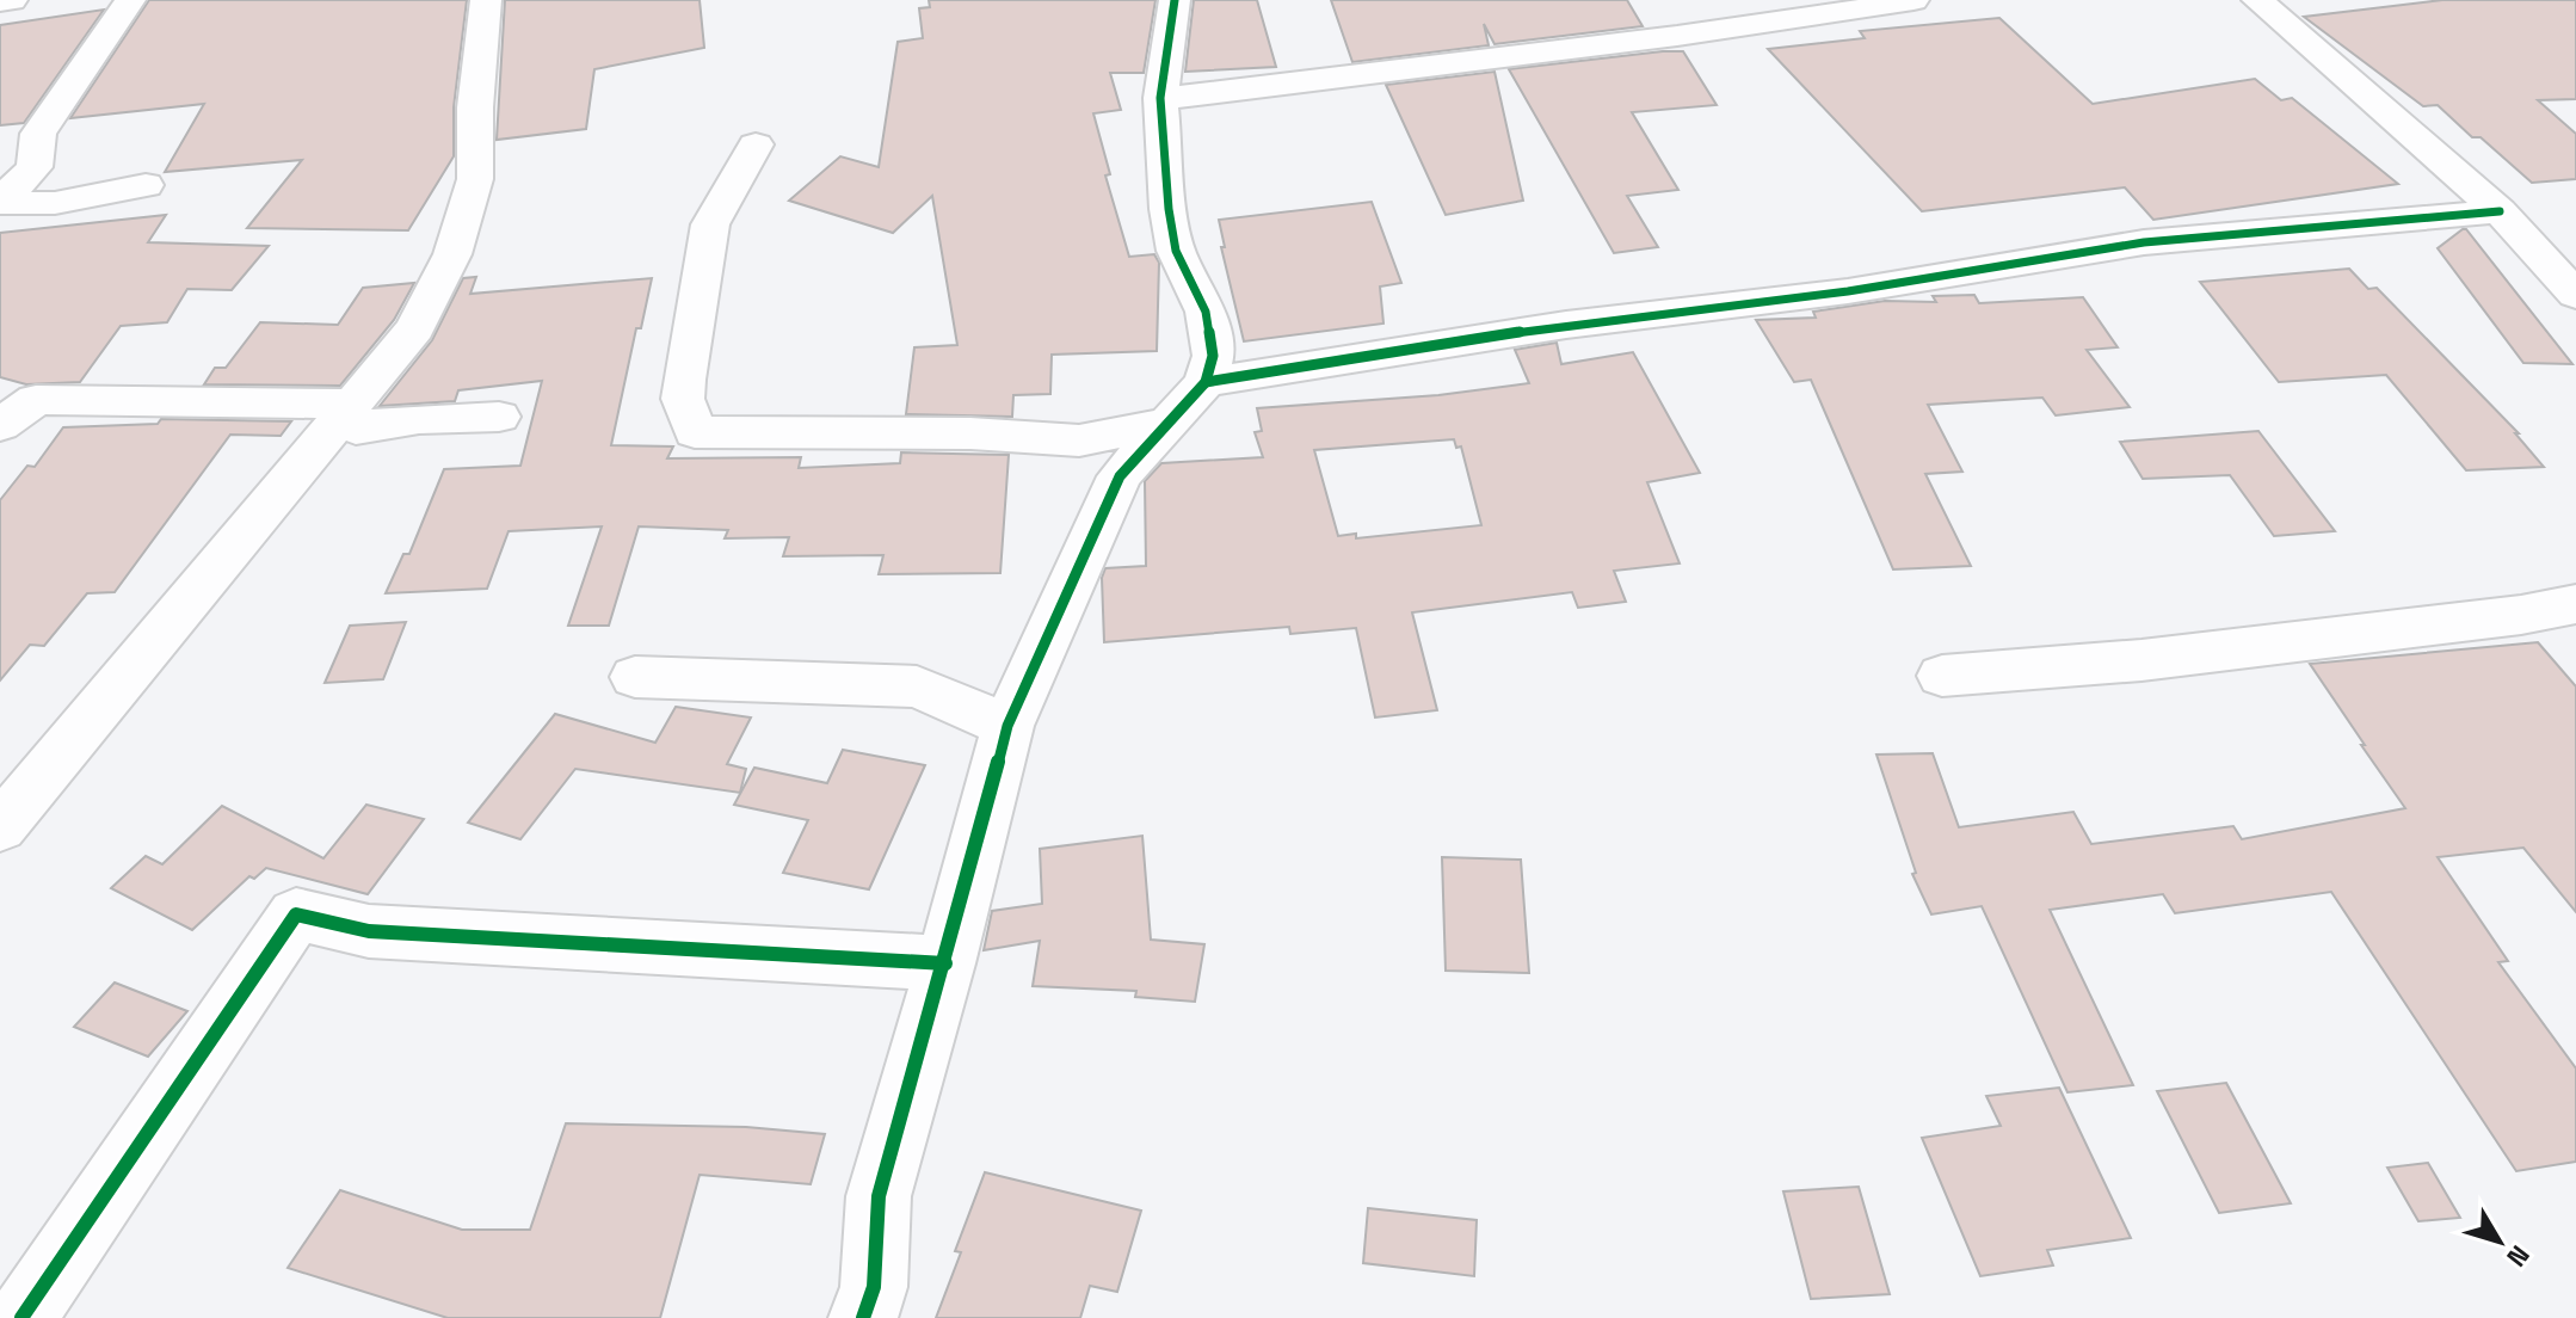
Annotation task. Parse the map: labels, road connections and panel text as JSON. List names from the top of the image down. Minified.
{"north":"bottom right"}
